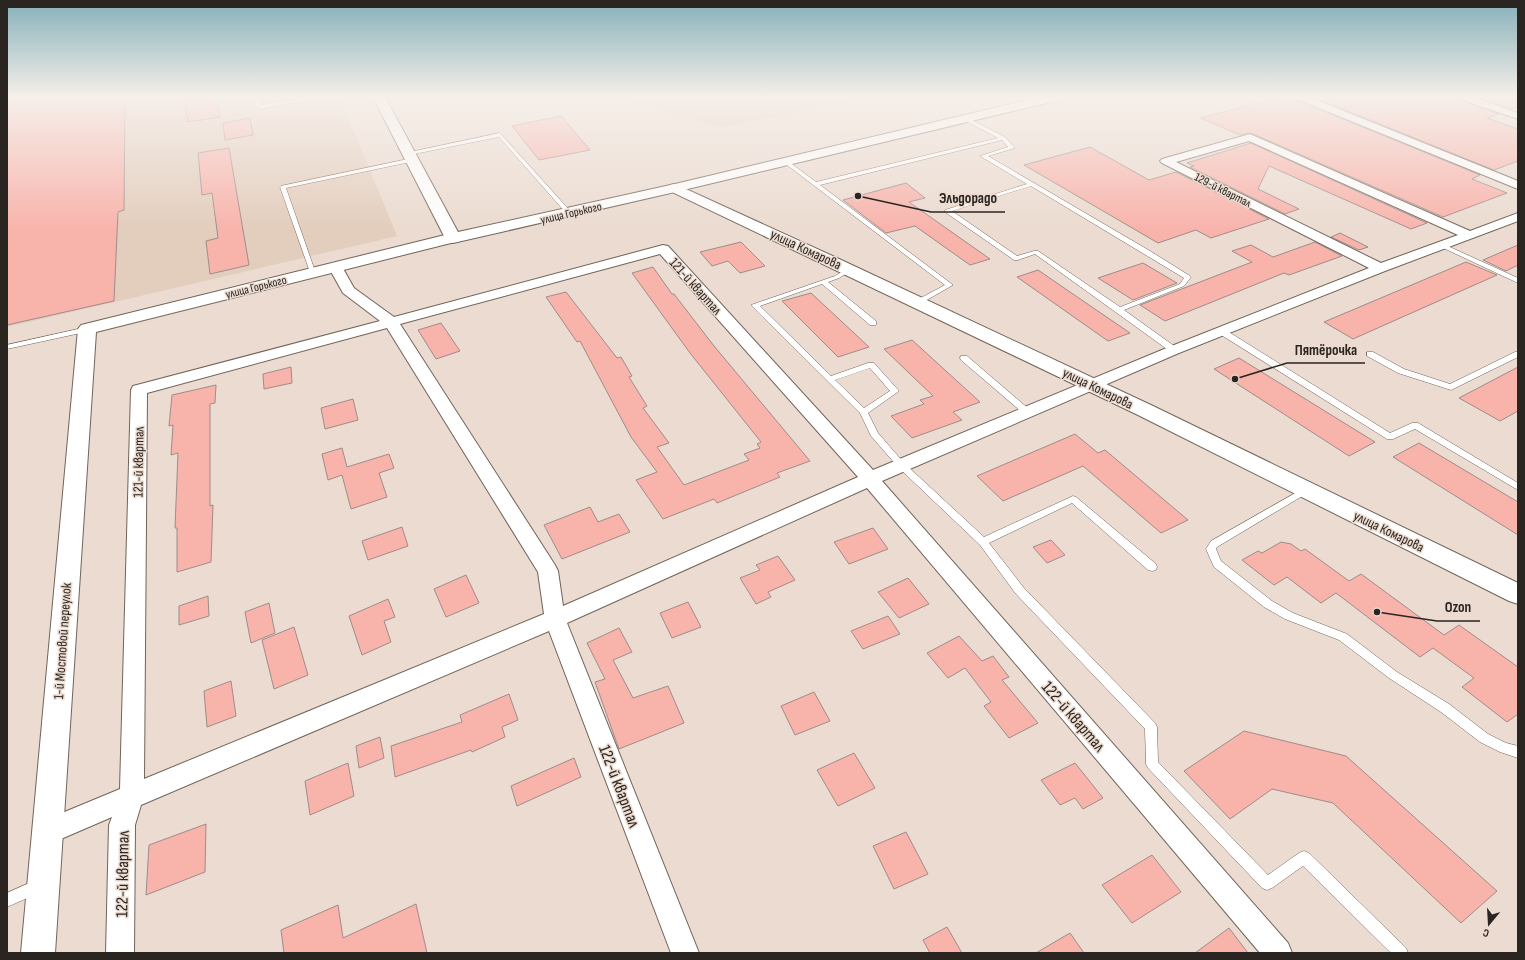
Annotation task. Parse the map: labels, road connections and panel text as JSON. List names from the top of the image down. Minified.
{"streets":{"street":["129-й квартал","улица Горького","улица Комарова","121-й квартал","1-й Мостовой переулок","122-й квартал"]},"crossings":[["улица Горького","улица Комарова"],["улица Горького","1-й Мостовой переулок"],["121-й квартал","122-й квартал"]],"places":["Эльдорадо","Пятёрочка","Ozon"],"north":"bottom"}
